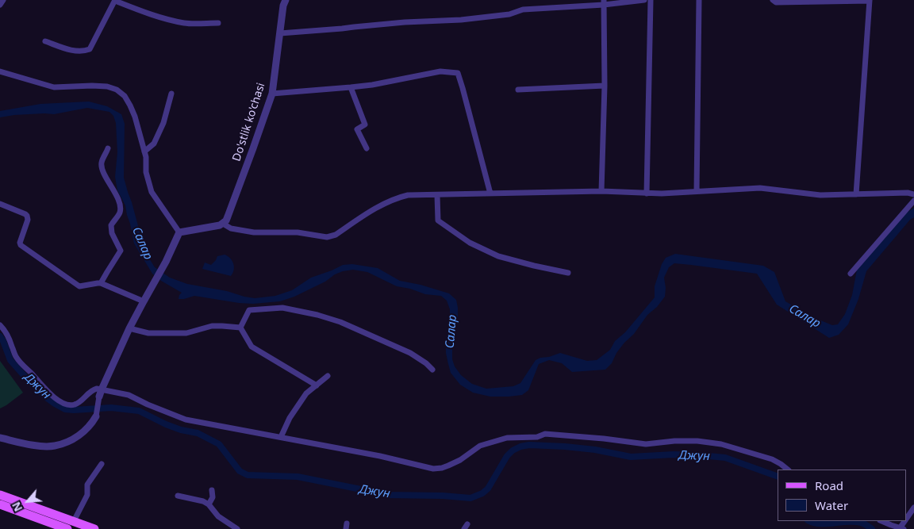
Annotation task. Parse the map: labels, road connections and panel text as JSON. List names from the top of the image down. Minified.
{"streets":{"street":["Do'stlik ko'chasi"]},"water":["Салар","Джун"],"legend":["Road","Water"],"north":"bottom left"}
